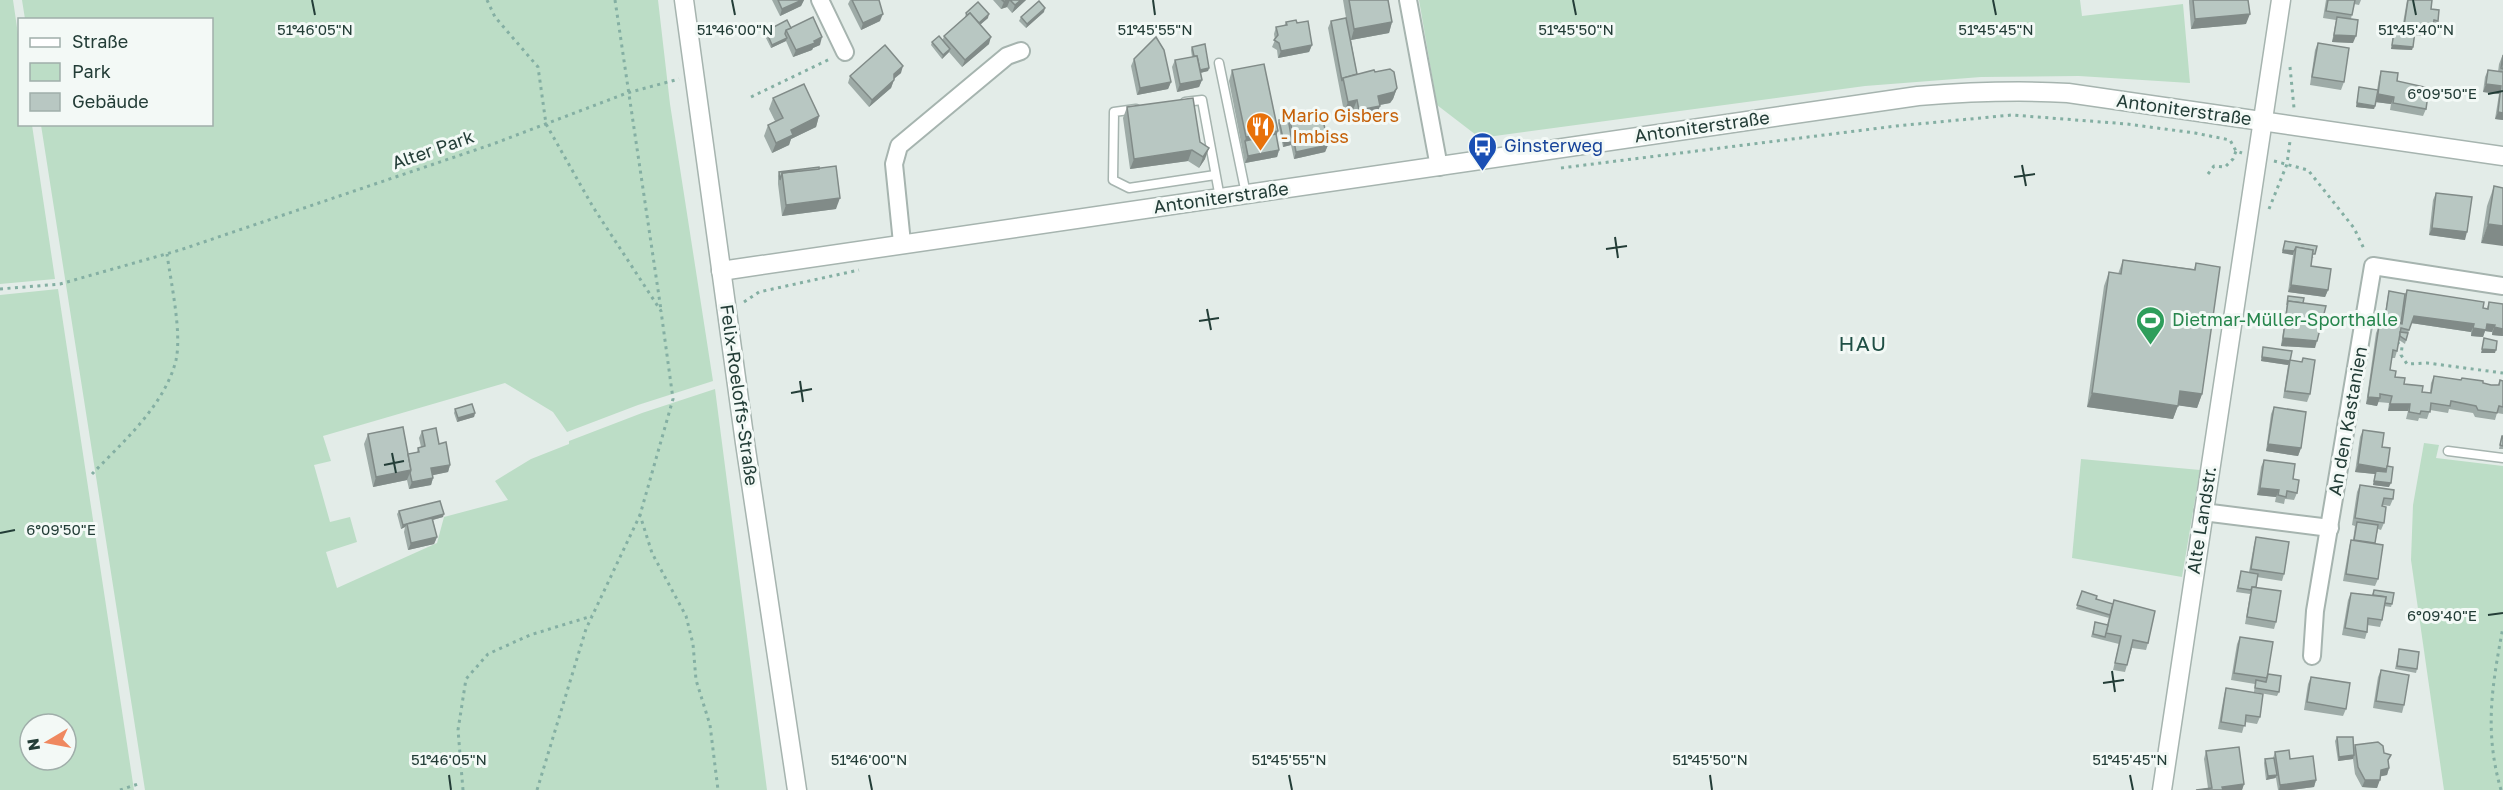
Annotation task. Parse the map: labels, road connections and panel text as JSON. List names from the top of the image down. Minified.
{"streets":{"street":["Antoniterstraße","Felix-Roeloffs-Straße","An den Kastanien","Alte Landstr."],"path":["Alter Park"]},"crossings":[["Antoniterstraße","Felix-Roeloffs-Straße"],["Antoniterstraße","Alte Landstr."],["Alter Park","Felix-Roeloffs-Straße"]],"districts":["HAU"],"places":{"restaurant":["Mario Gisbers - Imbiss"],"bus stop":["Ginsterweg"],"sports":["Dietmar-Müller-Sporthalle"]},"legend":["Straße","Park","Gebäude"],"north":"left","coordinates":["51°46'05\"N","51°46'00\"N","51°45'55\"N","51°45'50\"N","51°45'45\"N","51°45'40\"N","6°09'50\"E","6°09'40\"E"]}
